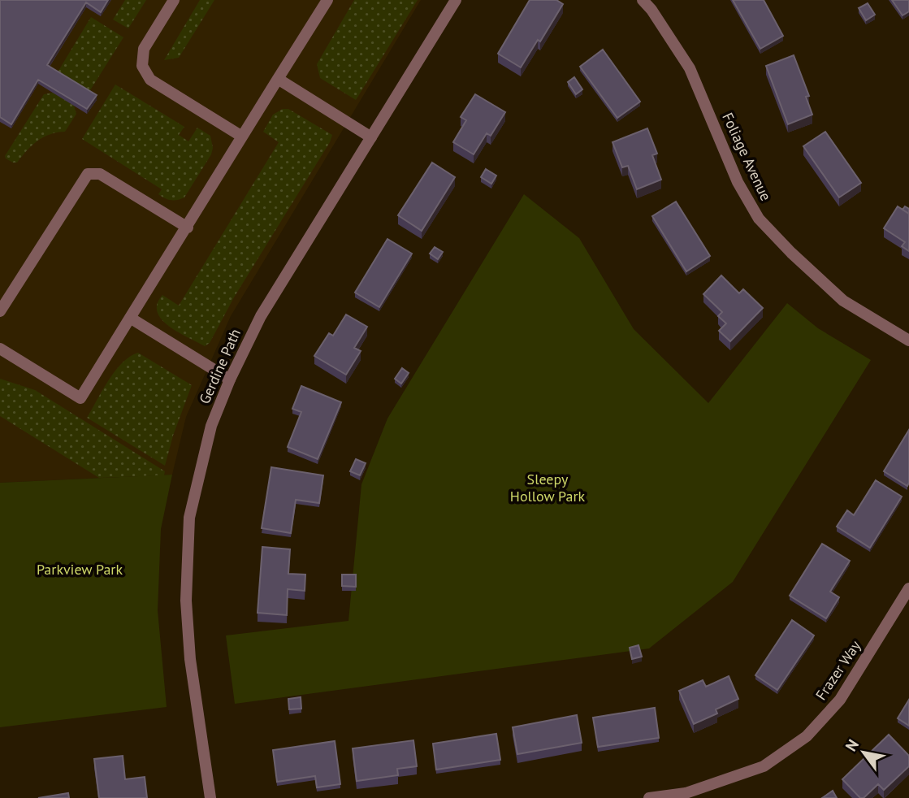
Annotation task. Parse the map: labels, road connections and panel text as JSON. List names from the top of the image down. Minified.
{"streets":{"street":["Foliage Avenue","Gerdine Path","Frazer Way"]},"parks":["Sleepy Hollow Park","Parkview Park"],"north":"top left"}
